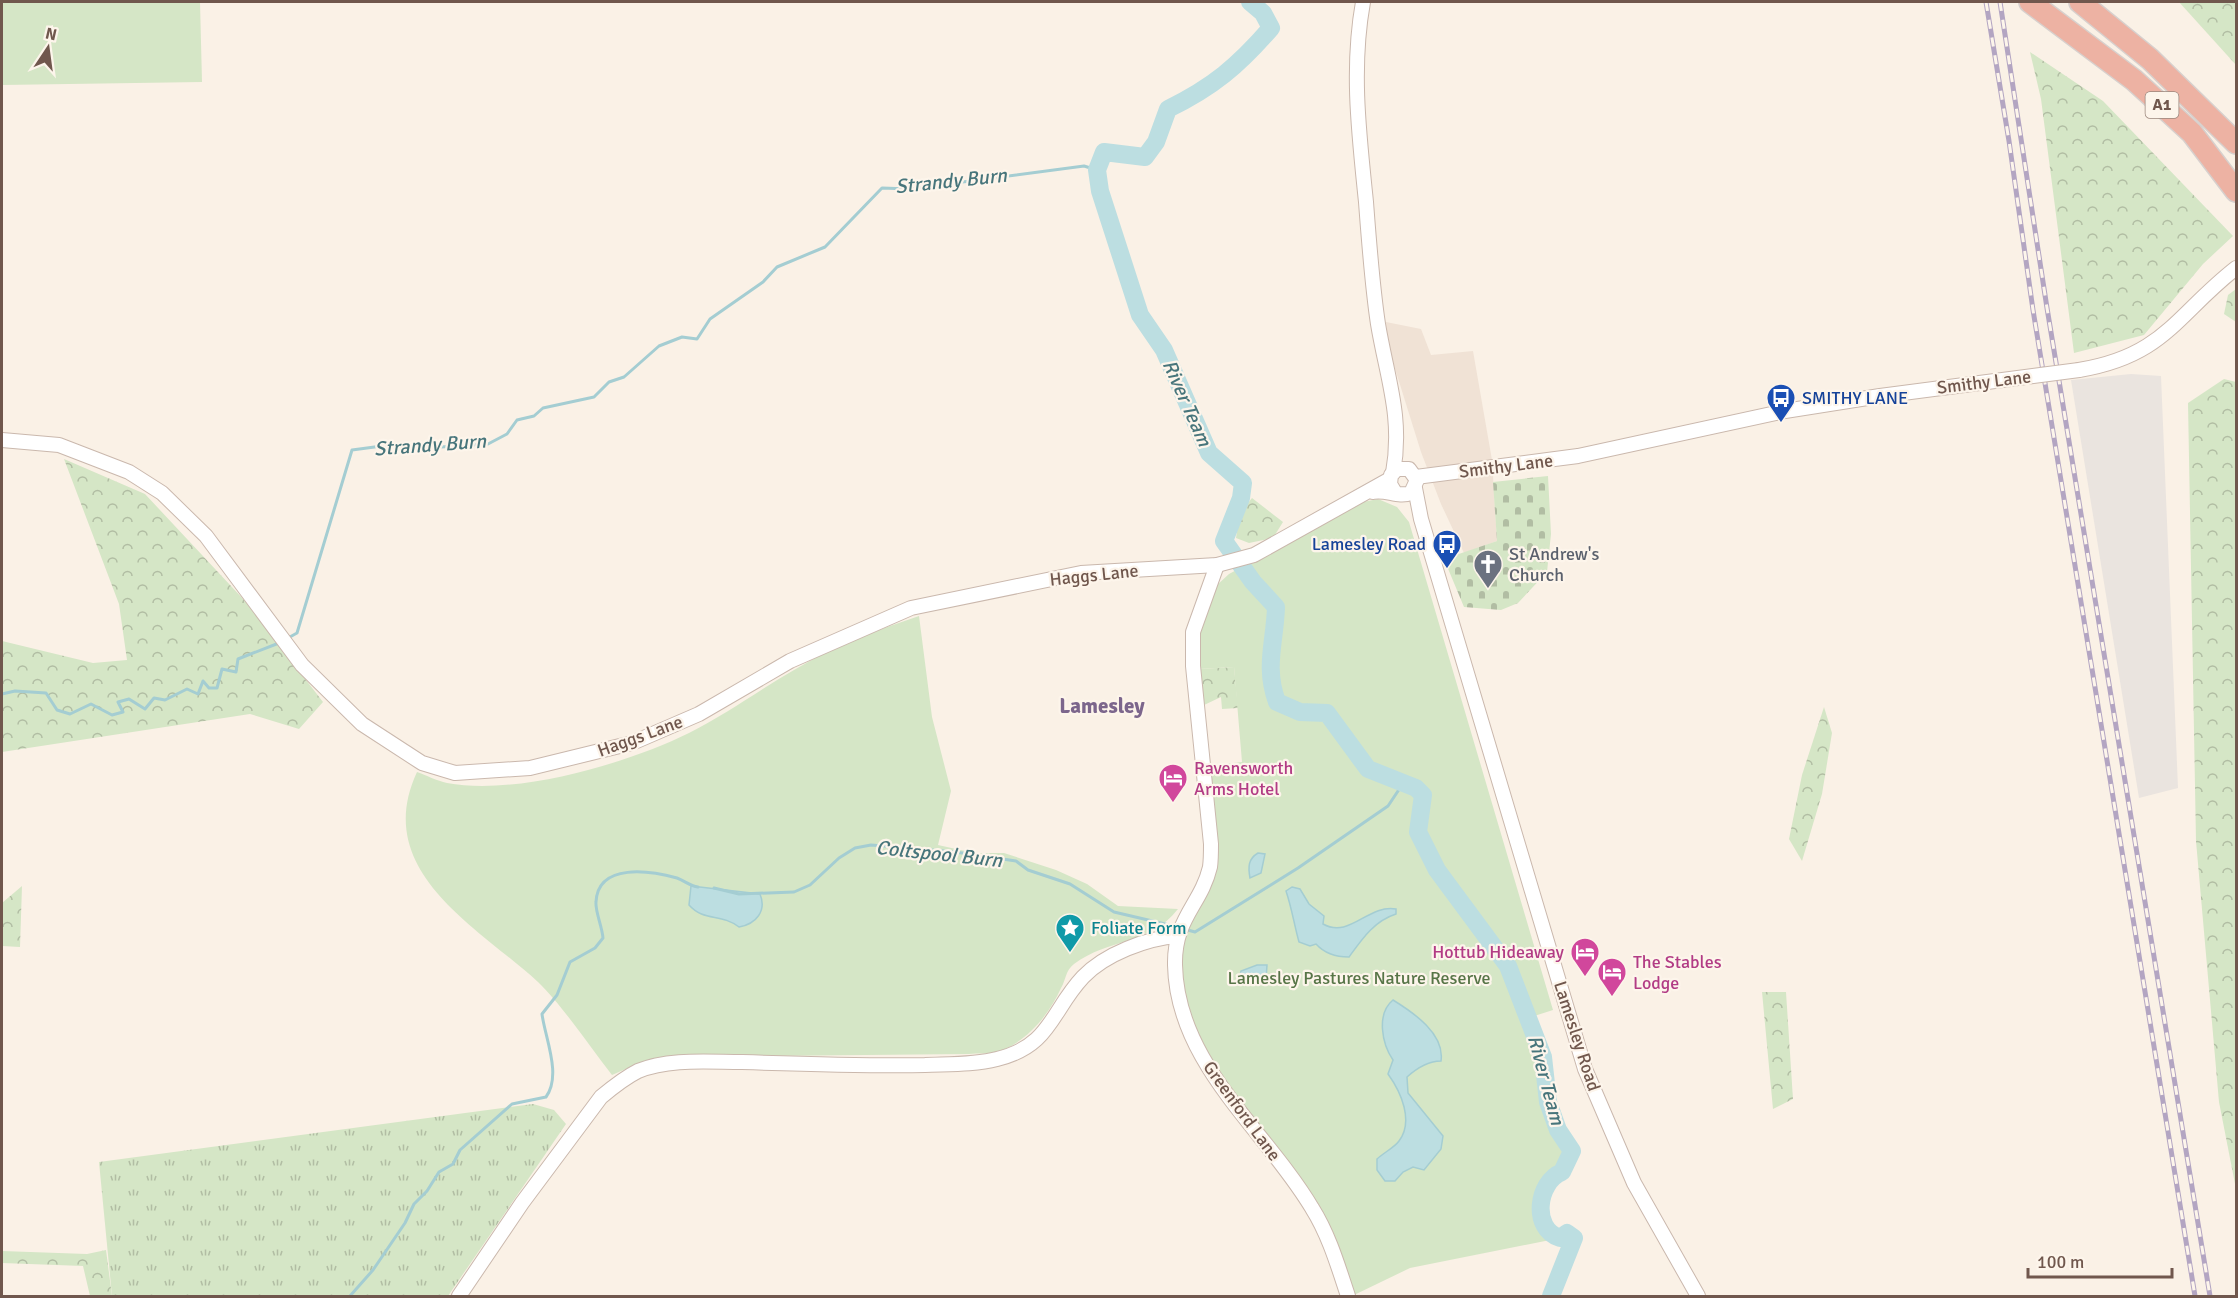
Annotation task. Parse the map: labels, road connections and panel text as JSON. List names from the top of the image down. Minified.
{"streets":{"highway":["A1"],"street":["Smithy Lane","Haggs Lane","Lamesley Road","Greenford Lane"]},"crossings":[["Smithy Lane","Haggs Lane"],["Smithy Lane","Lamesley Road"],["Haggs Lane","Lamesley Road"],["Haggs Lane","Greenford Lane"]],"districts":["Lamesley"],"water":["Strandy Burn","River Team","Coltspool Burn"],"parks":["Lamesley Pastures Nature Reserve"],"places":{"bus stop":["SMITHY LANE","Lamesley Road"],"church":["St Andrew's Church"],"hotel":["Ravensworth Arms Hotel","Hottub Hideaway","The Stables Lodge"],"place":["Foliate Form"]},"scale_bar":"100 m","north":"top"}
